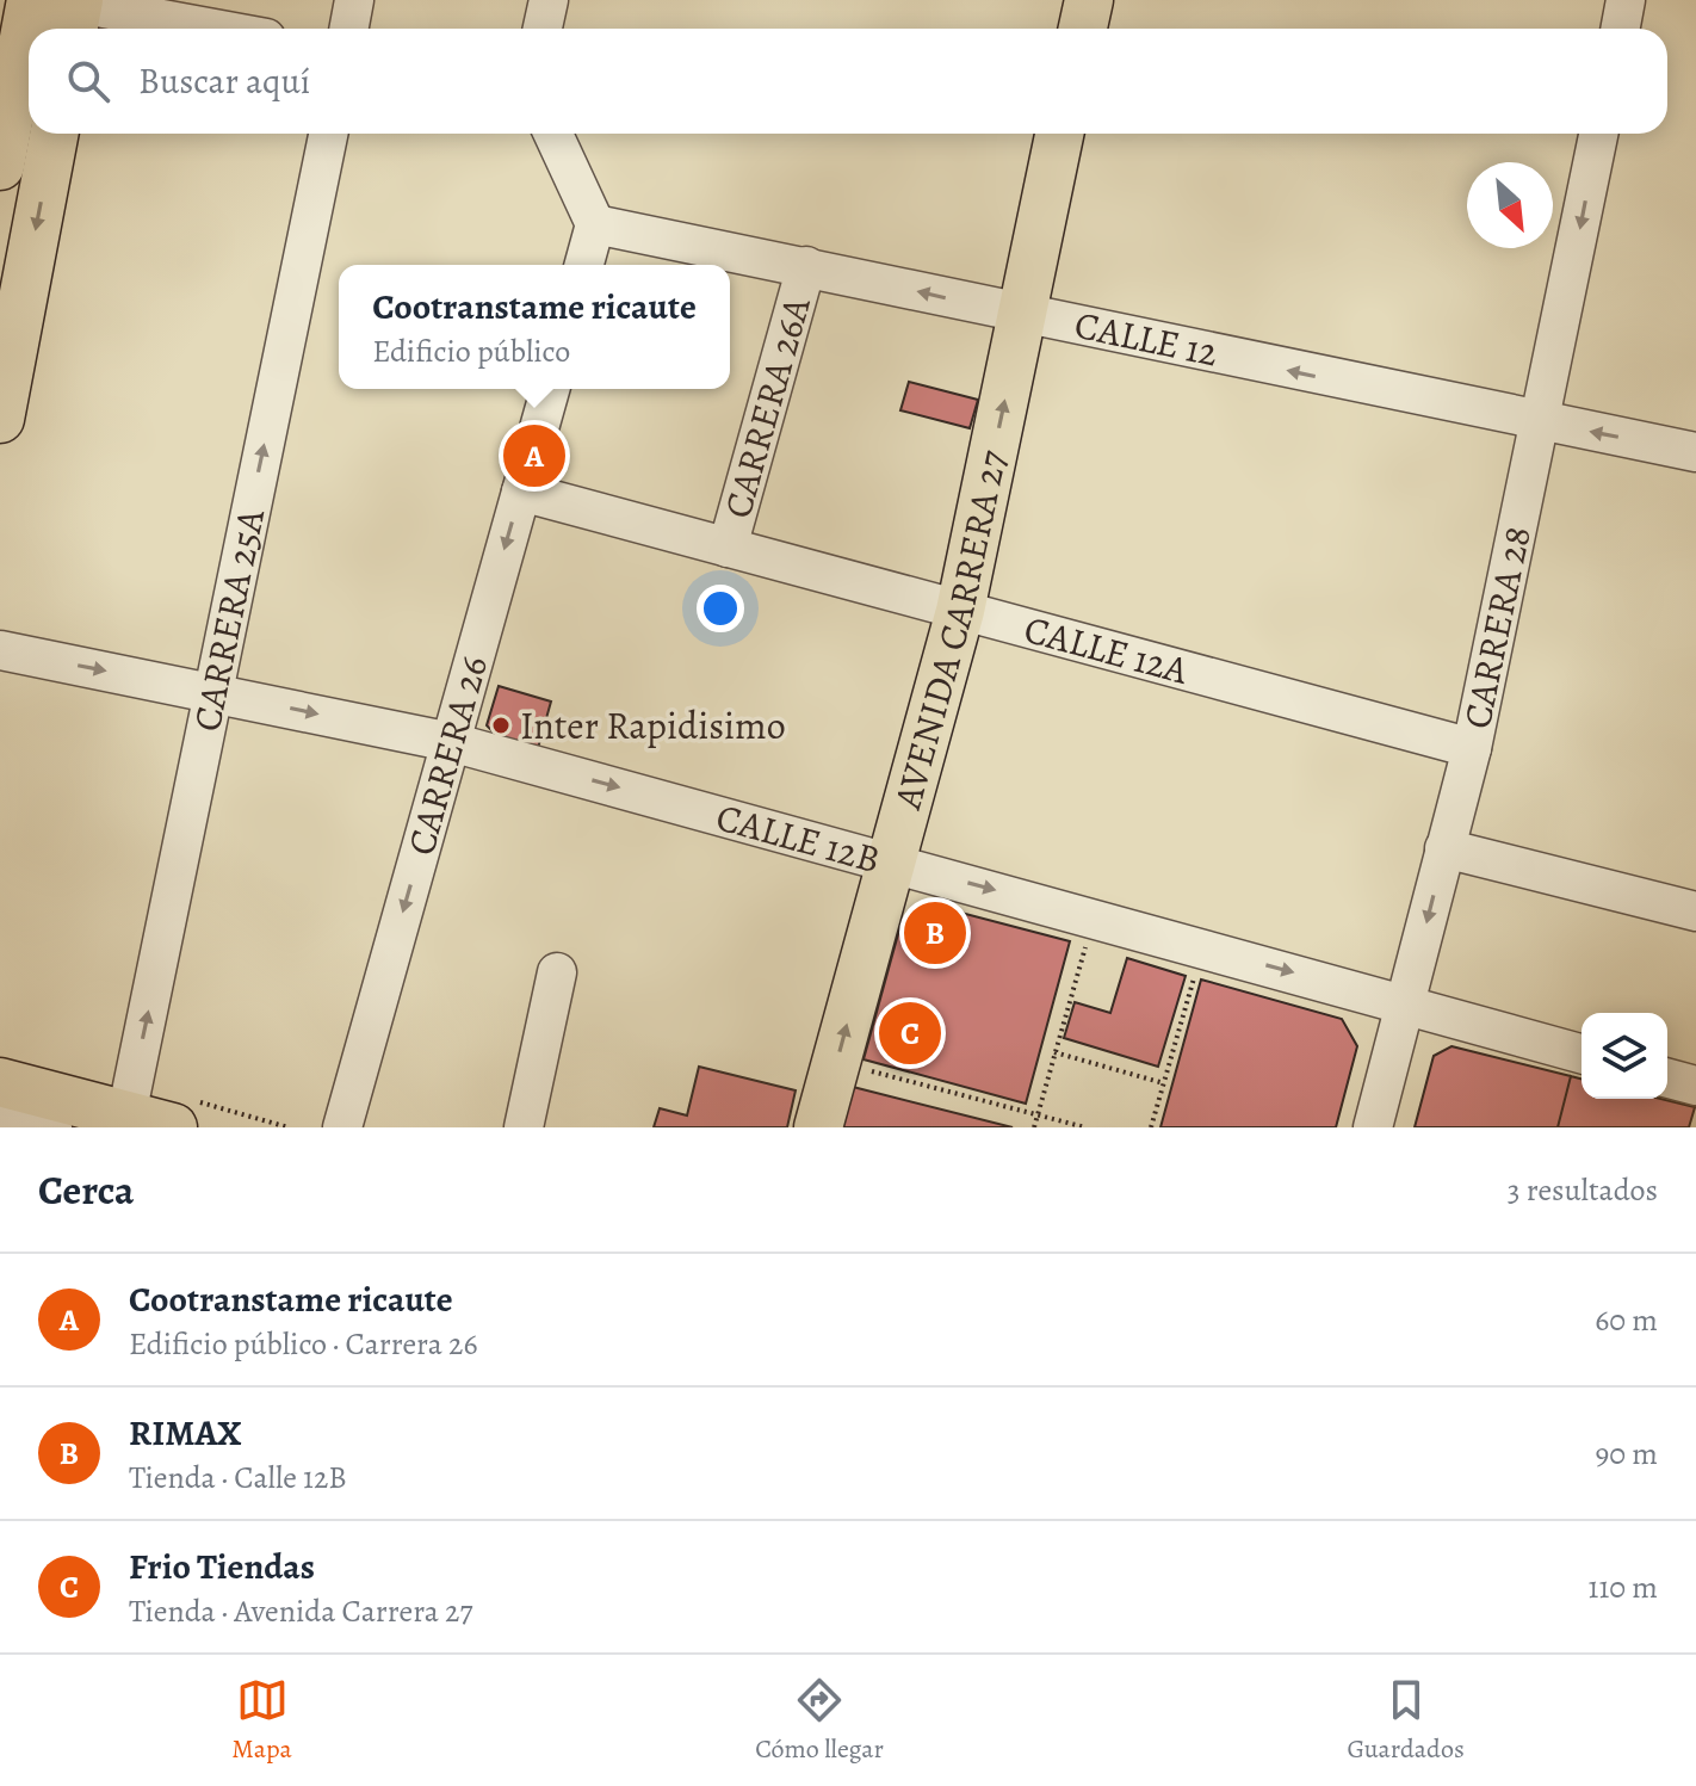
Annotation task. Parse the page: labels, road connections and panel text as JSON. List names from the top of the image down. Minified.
{"streets":{"main road":["AVENIDA CARRERA 27"],"street":["CALLE 12","CARRERA 26A","CARRERA 25A","CARRERA 28","CALLE 12A","CARRERA 26","CALLE 12B"]},"crossings":[["CALLE 12","CARRERA 26A"],["CALLE 12","AVENIDA CARRERA 27"],["CALLE 12","CARRERA 28"],["CARRERA 26A","CALLE 12A"],["CARRERA 25A","CALLE 12B"],["AVENIDA CARRERA 27","CALLE 12A"],["AVENIDA CARRERA 27","CALLE 12B"],["CARRERA 28","CALLE 12A"],["CARRERA 28","CALLE 12B"],["CALLE 12A","CARRERA 26"],["CARRERA 26","CALLE 12B"]],"one_way":["CALLE 12","CARRERA 25A","AVENIDA CARRERA 27","CARRERA 28","CARRERA 26","CALLE 12B"],"places":["Inter Rapidisimo"],"north":"bottom right","page":{"search":"Buscar aquí","popup":["Cootranstame ricaute","Edificio público"],"pins":["A","B","C"],"heading":["Cerca","3 resultados"],"list":[{"mark":"A","name":"Cootranstame ricaute","note":"Edificio público · Carrera 26","value":"60 m"},{"mark":"B","name":"RIMAX","note":"Tienda · Calle 12B","value":"90 m"},{"mark":"C","name":"Frio Tiendas","note":"Tienda · Avenida Carrera 27","value":"110 m"}],"nav":["Mapa","Cómo llegar","Guardados"]}}
